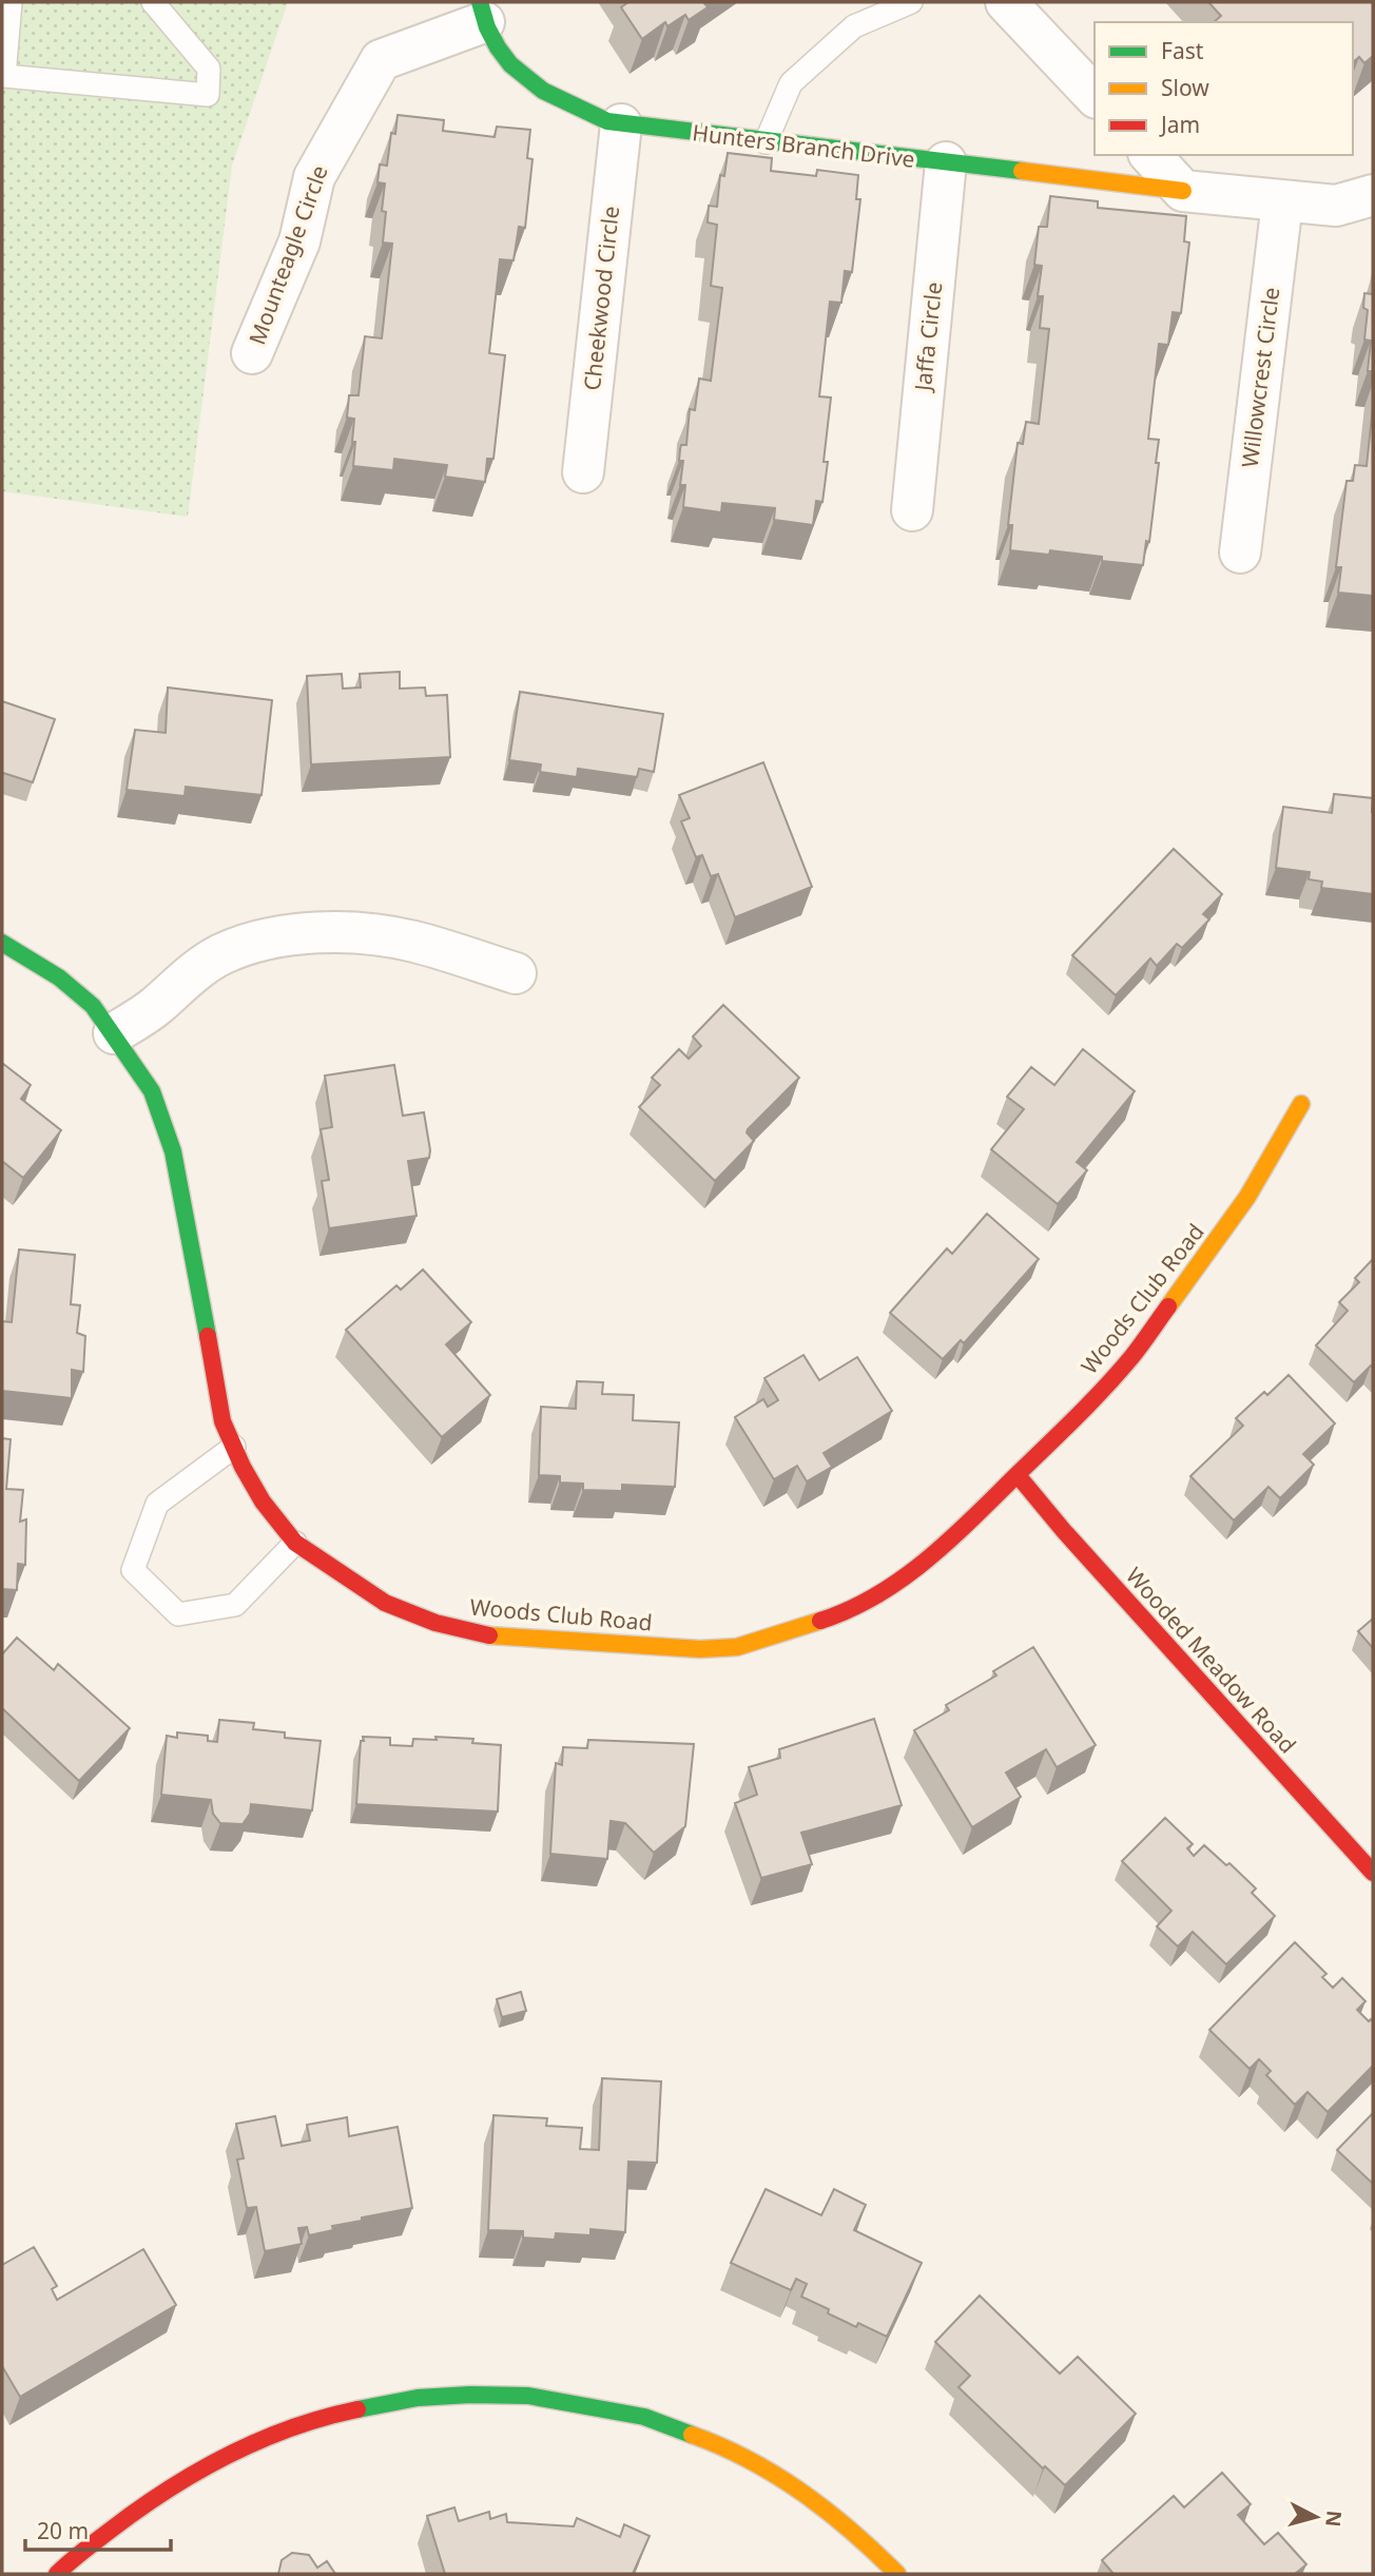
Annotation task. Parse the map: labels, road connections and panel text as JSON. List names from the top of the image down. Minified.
{"streets":{"street":["Hunters Branch Drive","Mounteagle Circle","Cheekwood Circle","Jaffa Circle","Willowcrest Circle","Woods Club Road","Wooded Meadow Road"]},"crossings":[["Hunters Branch Drive","Mounteagle Circle"],["Hunters Branch Drive","Cheekwood Circle"],["Hunters Branch Drive","Jaffa Circle"],["Hunters Branch Drive","Willowcrest Circle"],["Woods Club Road","Wooded Meadow Road"]],"legend":["Fast","Slow","Jam"],"scale_bar":"20 m","north":"right"}
